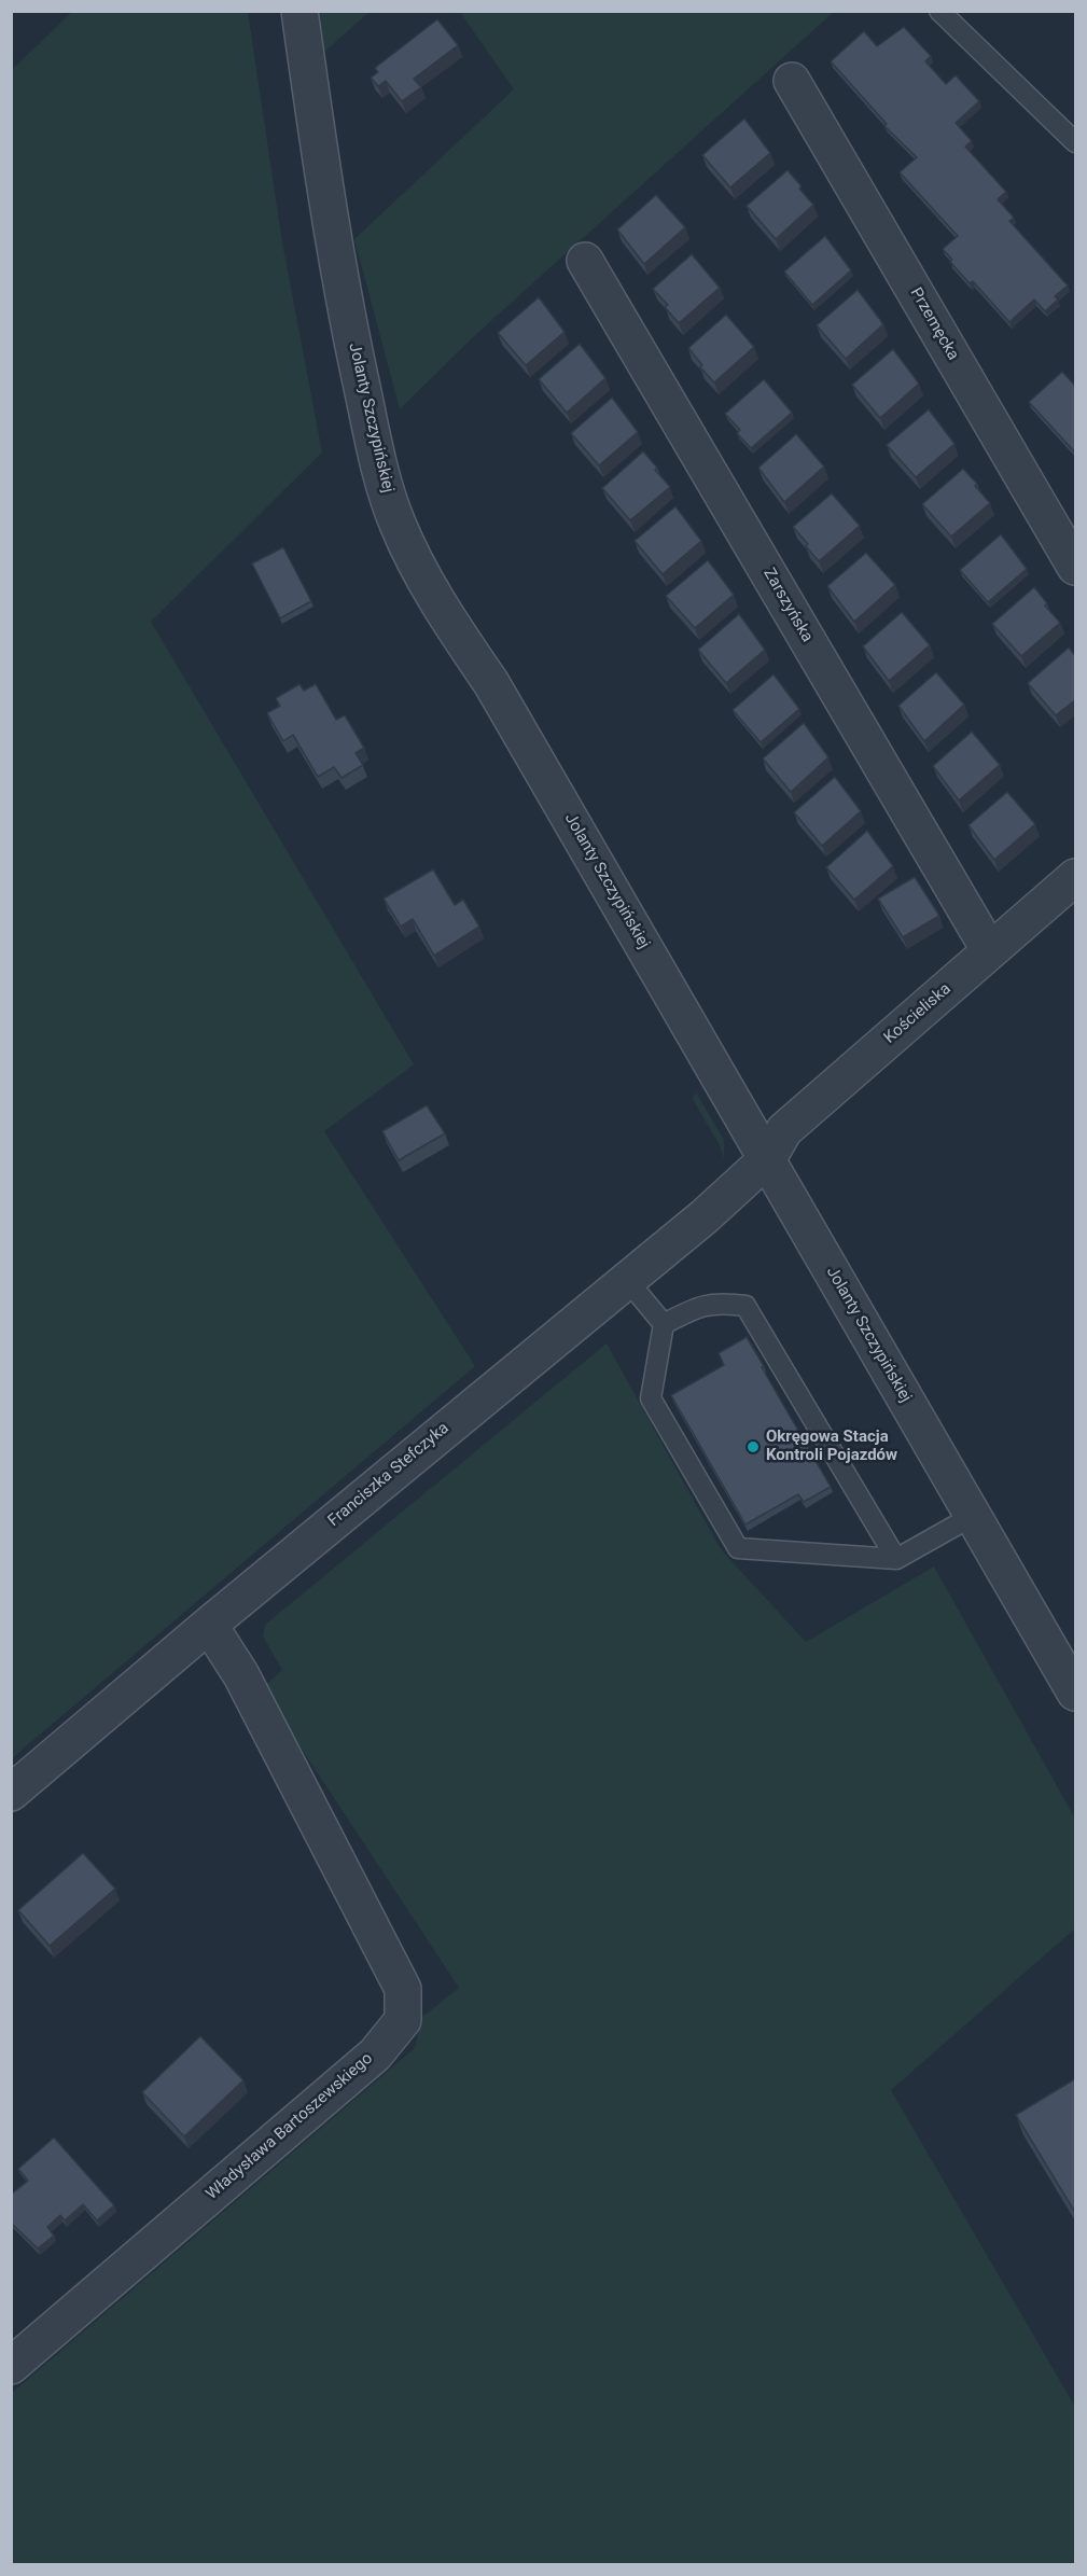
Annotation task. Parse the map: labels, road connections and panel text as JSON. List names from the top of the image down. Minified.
{"streets":{"street":["Przemęcka","Jolanty Szczypińskiej","Zarszyńska","Kościeliska","Franciszka Stefczyka","Władysława Bartoszewskiego"]},"crossings":[["Jolanty Szczypińskiej","Kościeliska"],["Jolanty Szczypińskiej","Franciszka Stefczyka"],["Zarszyńska","Kościeliska"],["Kościeliska","Franciszka Stefczyka"],["Franciszka Stefczyka","Władysława Bartoszewskiego"]],"places":["Okręgowa Stacja Kontroli Pojazdów"]}
